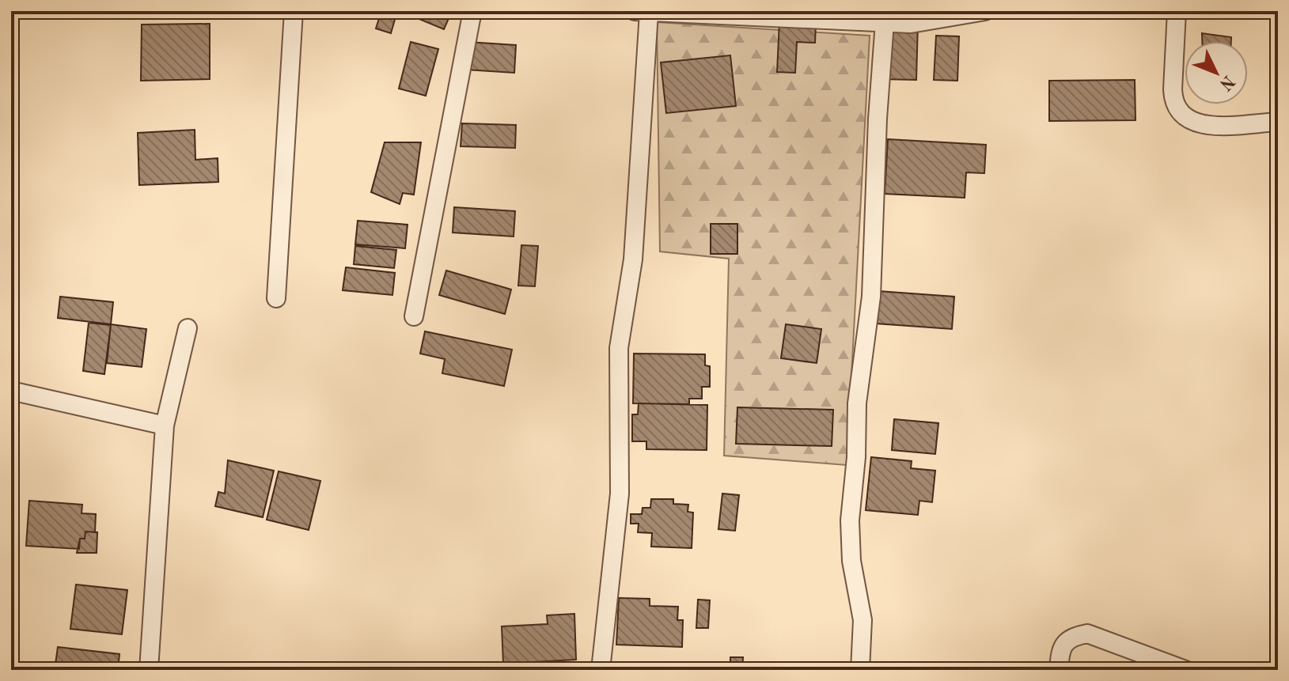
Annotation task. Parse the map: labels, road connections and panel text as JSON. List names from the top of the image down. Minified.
{"north":"bottom right"}
